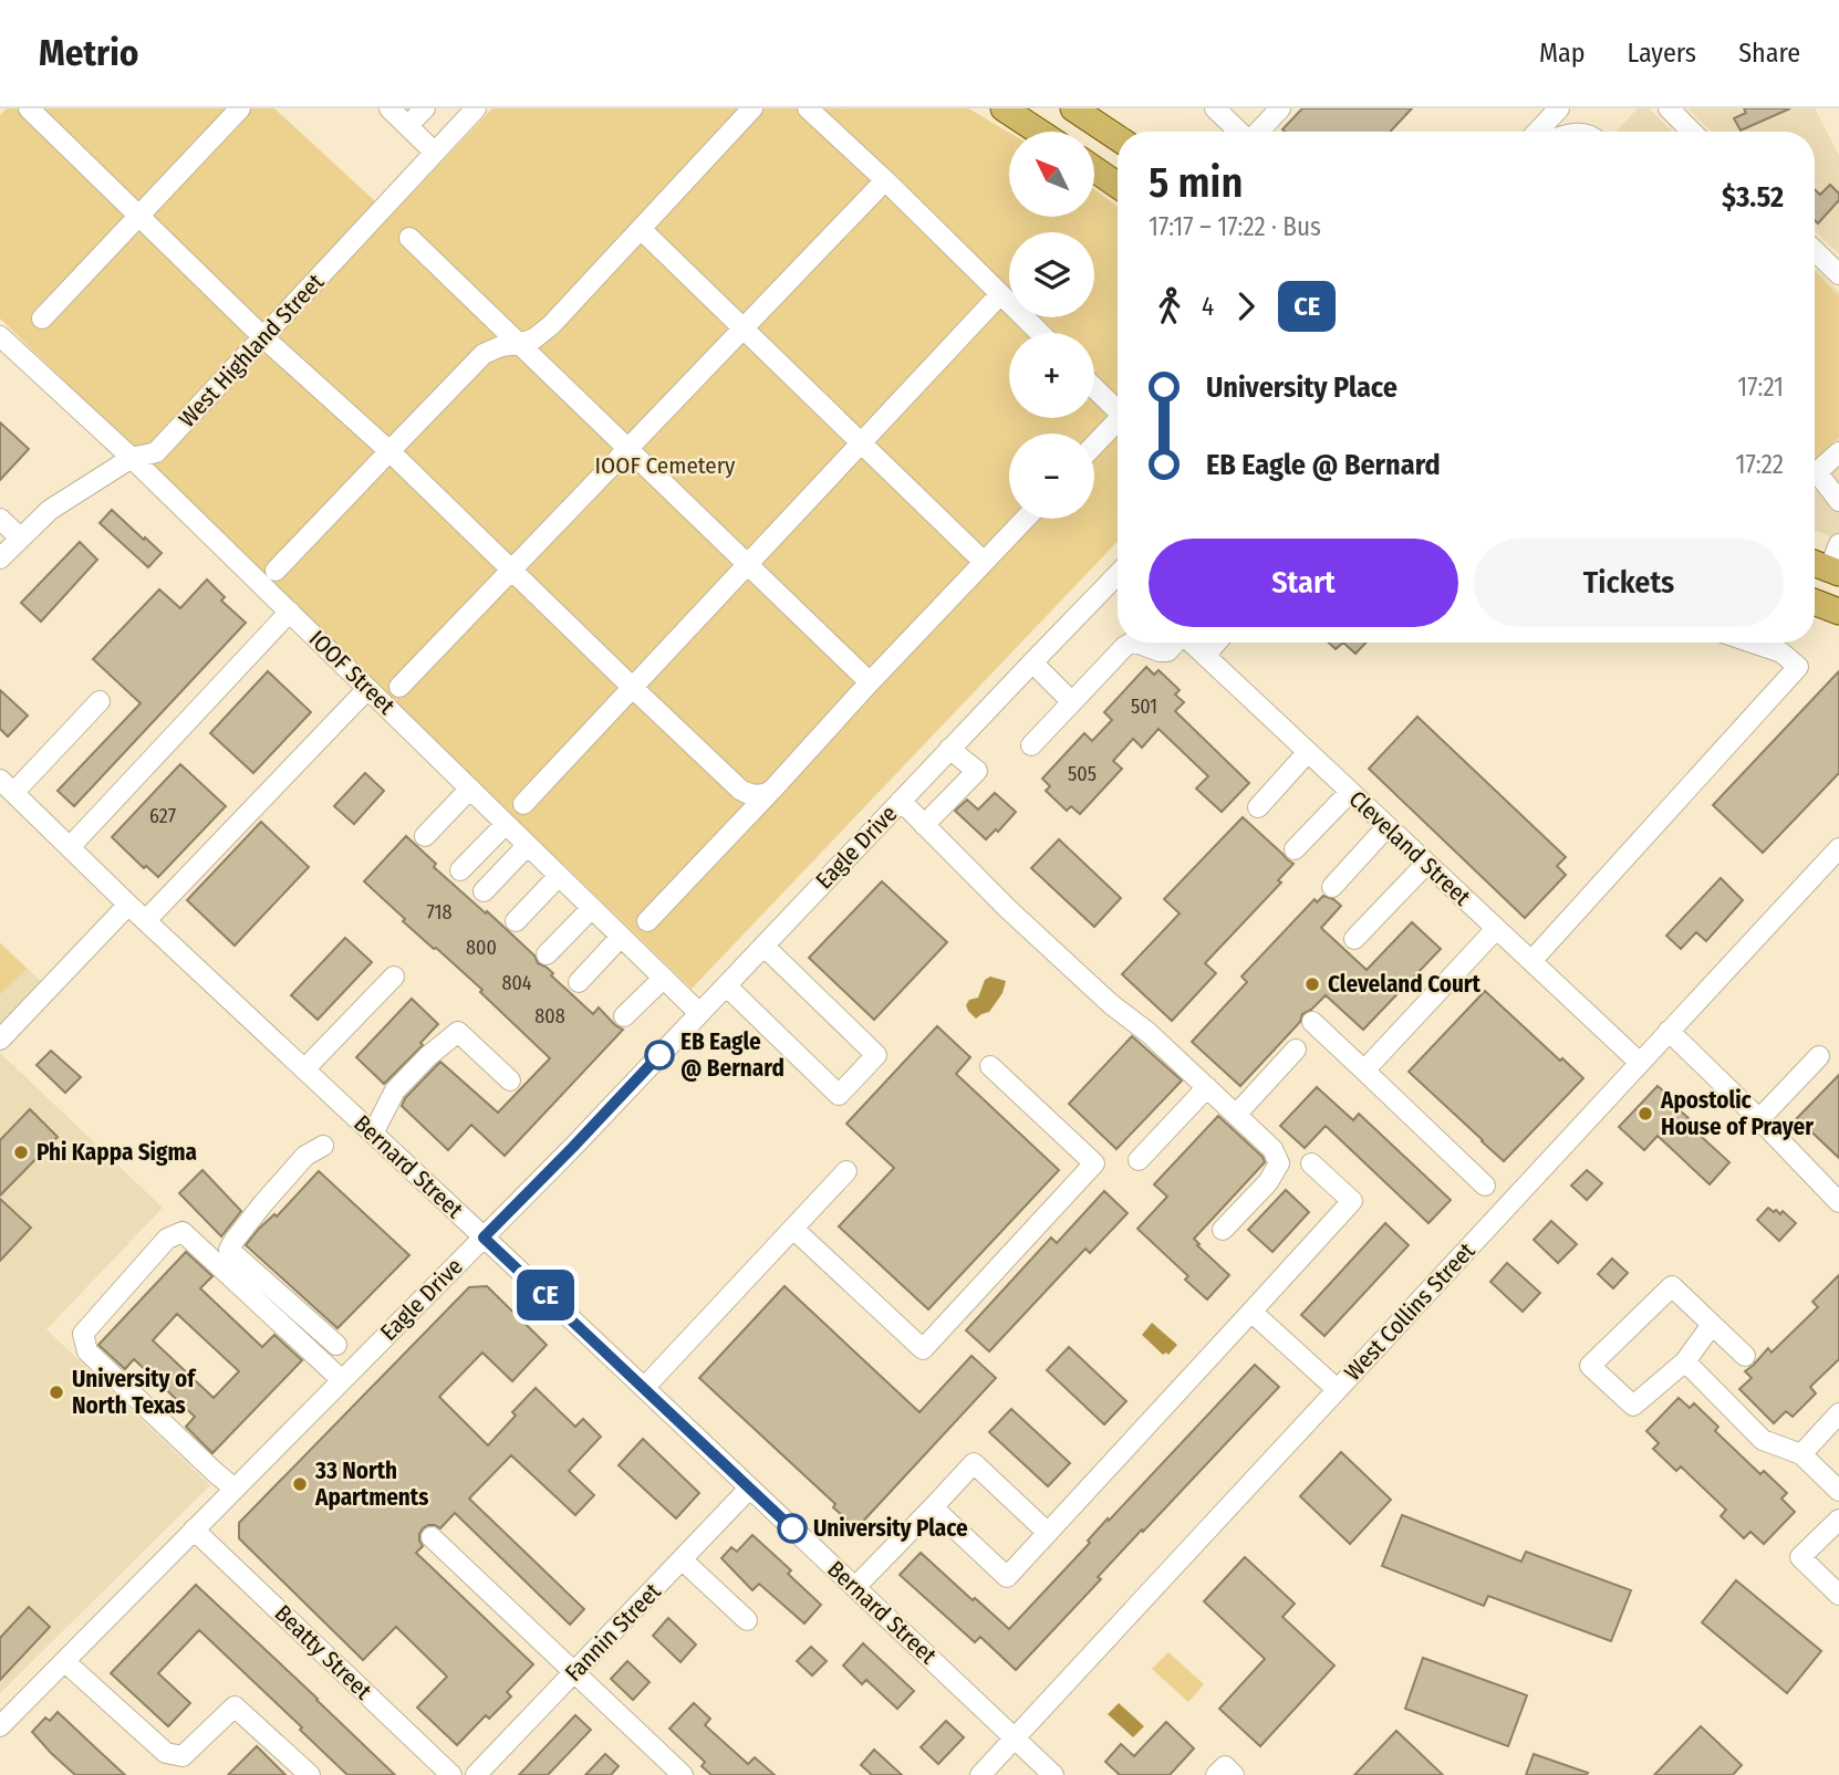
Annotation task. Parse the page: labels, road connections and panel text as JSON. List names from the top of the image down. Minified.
{"streets":{"street":["West Highland Street","IOOF Street","Eagle Drive","Cleveland Street","Bernard Street","West Collins Street","Fannin Street","Beatty Street"]},"crossings":[["West Highland Street","IOOF Street"],["IOOF Street","Eagle Drive"],["Eagle Drive","Bernard Street"],["Eagle Drive","Beatty Street"],["Cleveland Street","West Collins Street"],["Bernard Street","West Collins Street"],["Bernard Street","Fannin Street"]],"parks":["IOOF Cemetery"],"places":["Cleveland Court","EB Eagle @ Bernard","Apostolic House of Prayer","Phi Kappa Sigma","University of North Texas","33 North Apartments","University Place"],"lines":["bus line CE"],"house_numbers":["501","505","627","718","800","804","808"],"north":"top left","page":{"header":"Metrio","nav":["Map","Layers","Share"],"on_map":"CE","map_buttons":["+","−"],"heading":["5 min","17:17 – 17:22 · Bus","$3.52"],"legs":["4","CE"],"list":[{"name":"University Place","value":"17:21"},{"name":"EB Eagle @ Bernard","value":"17:22"}],"buttons":["Start","Tickets"]}}
